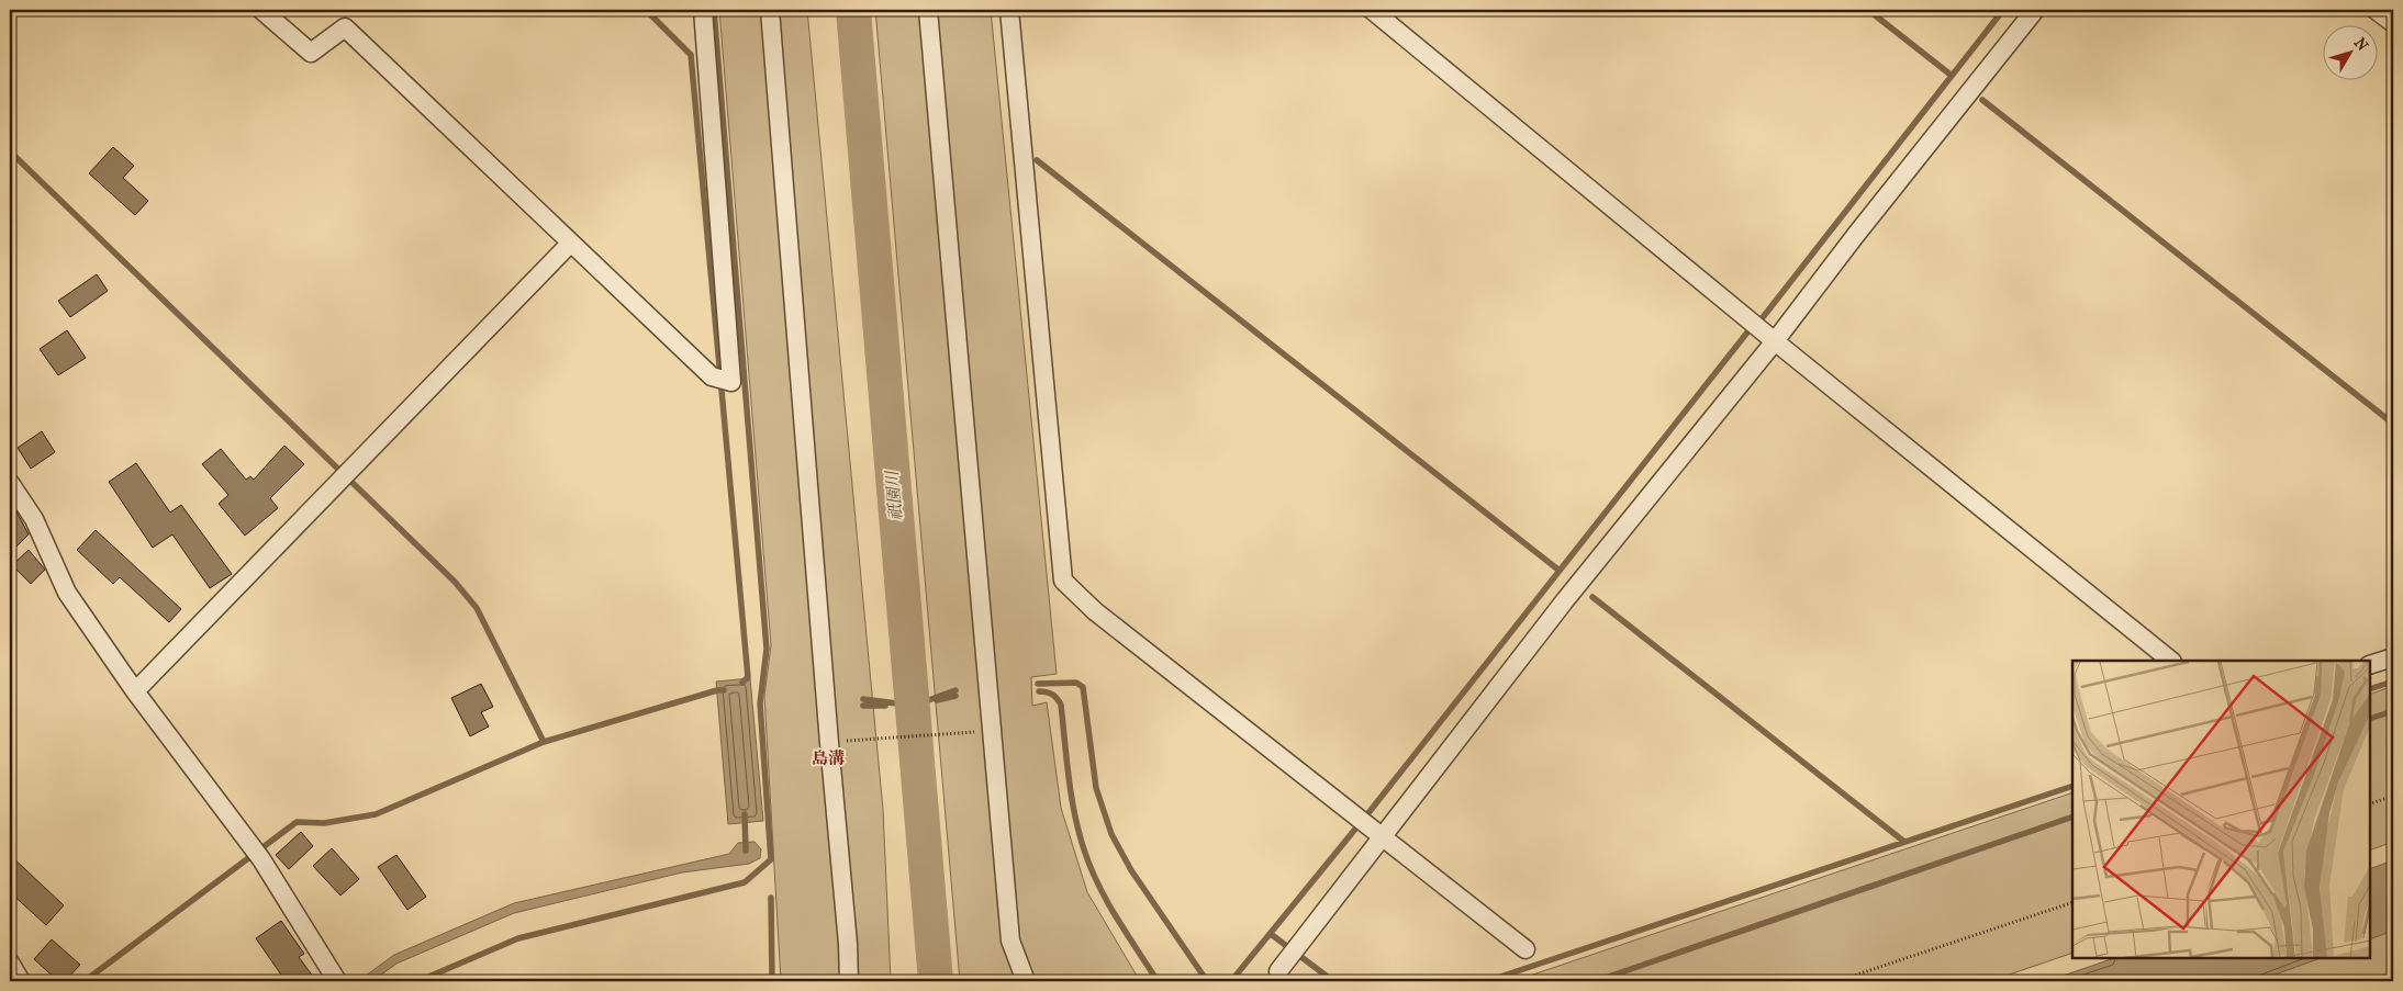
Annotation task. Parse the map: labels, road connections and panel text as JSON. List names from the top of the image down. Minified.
{"districts":["島溝"],"water":["祇園川"],"north":"top right"}
